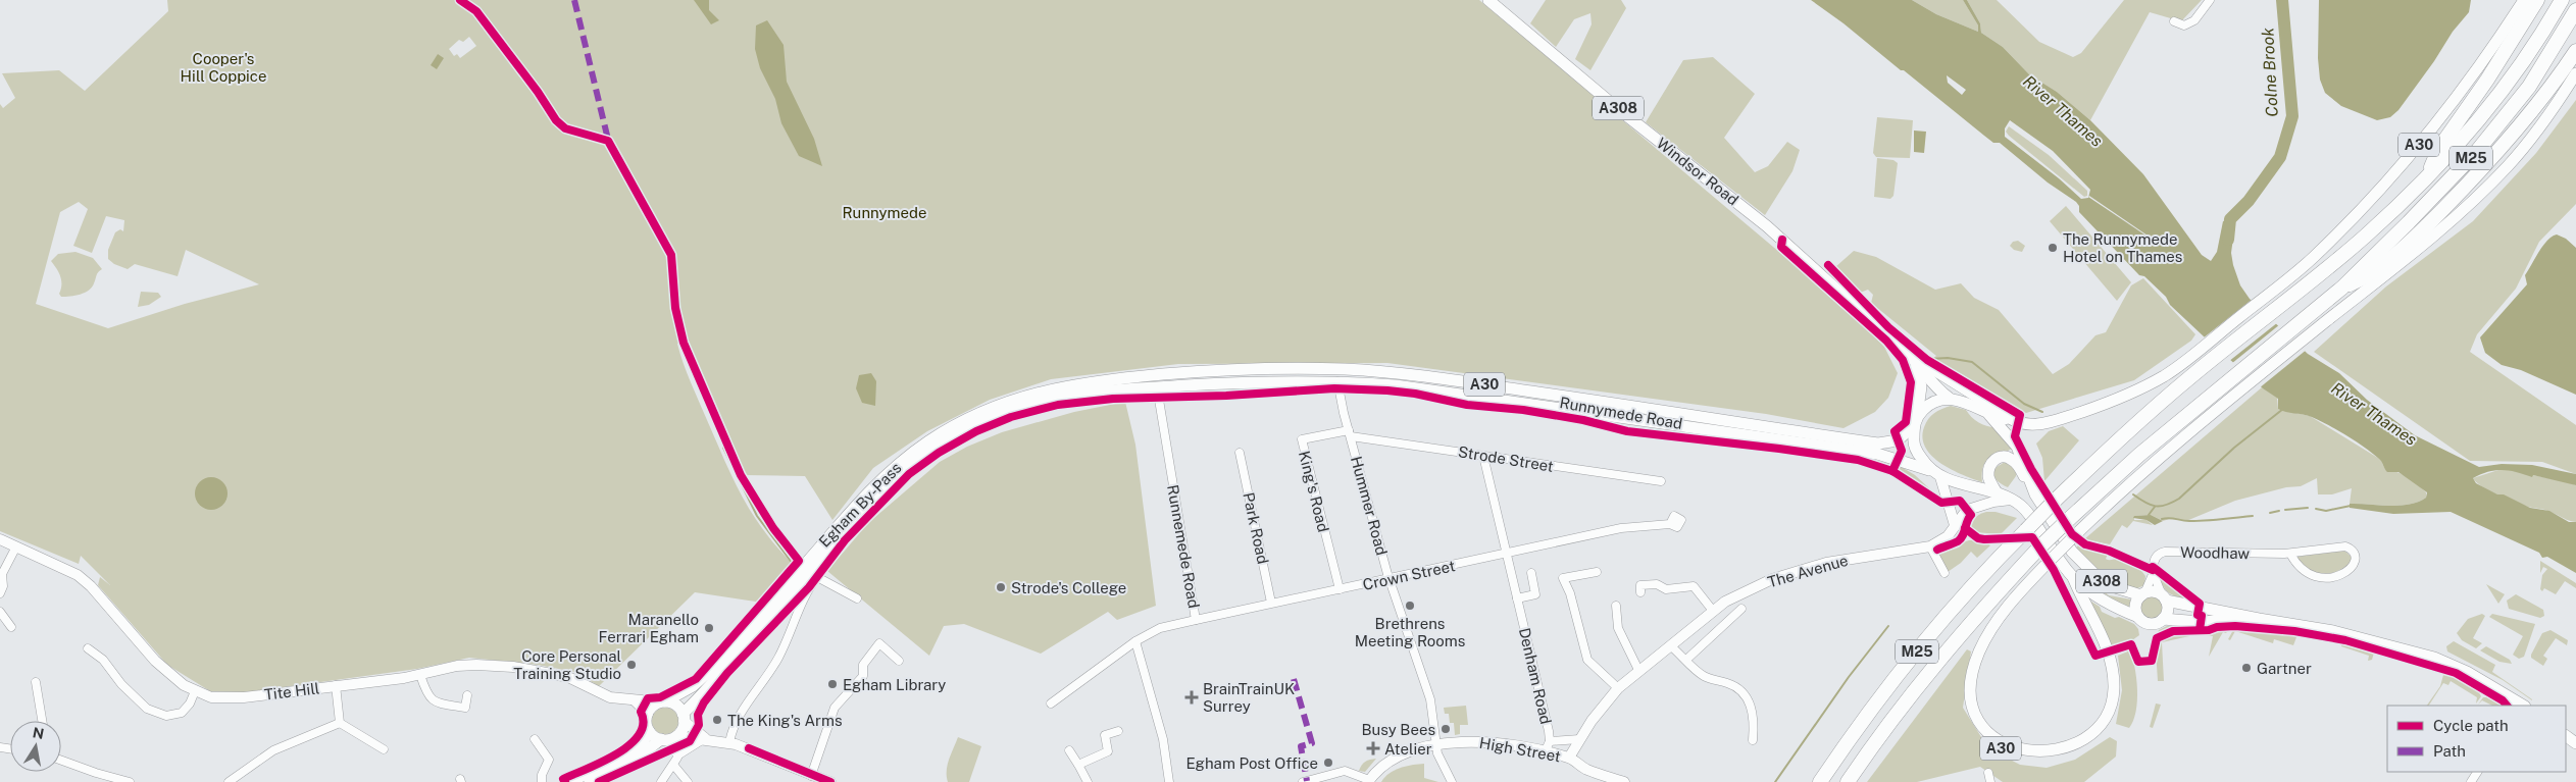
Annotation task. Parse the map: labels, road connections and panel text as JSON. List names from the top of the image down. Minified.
{"streets":{"highway":["M25"],"main road":["A308","A30","Windsor Road","Runnymede Road","Egham By-Pass","The Avenue","Tite Hill","High Street"],"street":["Strode Street","King's Road","Hummer Road","Park Road","Runnemede Road","Woodhaw","Crown Street","Denham Road"]},"crossings":[["A308","A30"],["A308","Woodhaw"],["A30","Windsor Road"],["A30","Runnymede Road"],["A30","The Avenue"],["Windsor Road","Runnymede Road"],["Runnymede Road","Egham By-Pass"],["Runnymede Road","Hummer Road"],["Runnymede Road","Runnemede Road"],["Strode Street","King's Road"],["Strode Street","Hummer Road"],["Strode Street","Denham Road"],["King's Road","Hummer Road"],["King's Road","Crown Street"],["Egham By-Pass","Runnemede Road"],["Egham By-Pass","Tite Hill"],["Hummer Road","Crown Street"],["Hummer Road","High Street"],["Park Road","Crown Street"],["Runnemede Road","Crown Street"],["The Avenue","High Street"],["Crown Street","Denham Road"],["Denham Road","High Street"]],"water":["Colne Brook","River Thames"],"parks":["Cooper's Hill Coppice","Runnymede"],"places":{"other":["The Runnymede Hotel on Thames","Strode's College","Brethrens Meeting Rooms","Maranello Ferrari Egham","Core Personal Training Studio","Gartner","Egham Library","The King's Arms","Busy Bees","Egham Post Office"],"health":["BrainTrainUK Surrey","Atelier"]},"legend":["Cycle path","Path"],"north":"top"}
